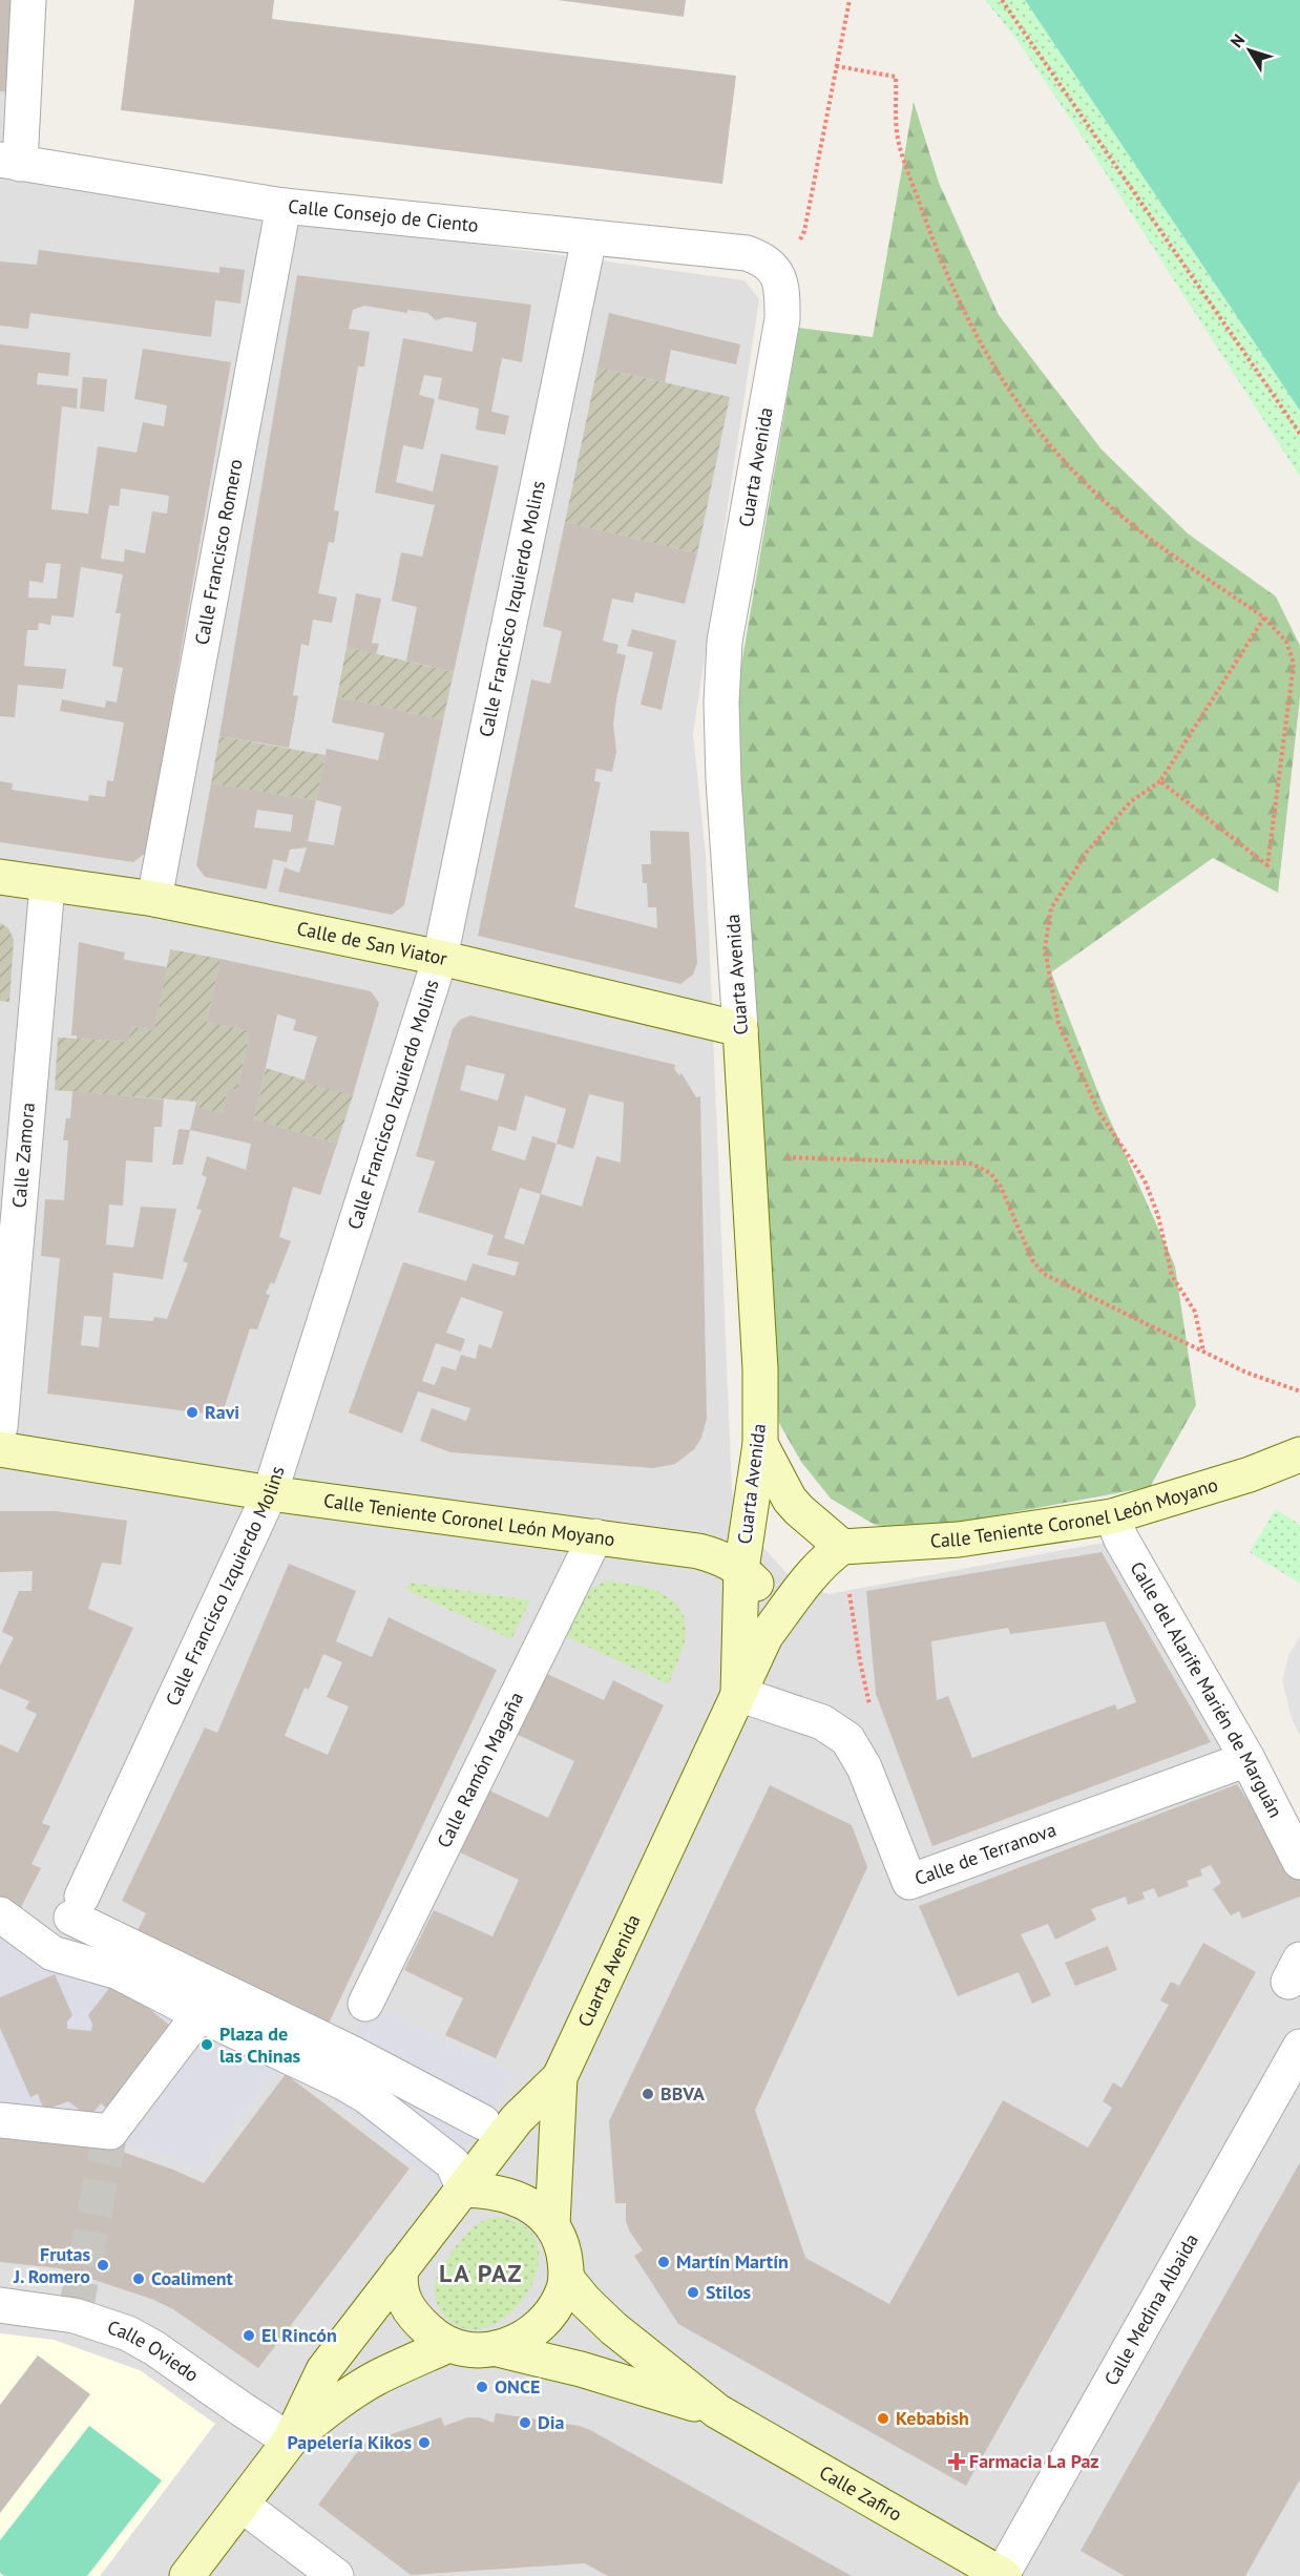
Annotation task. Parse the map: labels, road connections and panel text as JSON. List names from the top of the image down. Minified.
{"streets":{"street":["Calle Consejo de Ciento","Cuarta Avenida","Calle Francisco Romero","Calle Francisco Izquierdo Molins","Calle de San Viator","Calle Zamora","Calle Teniente Coronel León Moyano","Calle del Alarife Marién de Marguán","Calle Ramón Magaña","Calle de Terranova","Calle Medina Albaida","Calle Oviedo","Calle Zafiro"]},"crossings":[["Calle Consejo de Ciento","Cuarta Avenida"],["Calle Consejo de Ciento","Calle Francisco Romero"],["Calle Consejo de Ciento","Calle Francisco Izquierdo Molins"],["Cuarta Avenida","Calle de San Viator"],["Cuarta Avenida","Calle Teniente Coronel León Moyano"],["Cuarta Avenida","Calle de Terranova"],["Cuarta Avenida","Calle Zafiro"],["Calle Francisco Romero","Calle de San Viator"],["Calle Francisco Izquierdo Molins","Calle de San Viator"],["Calle Francisco Izquierdo Molins","Calle Teniente Coronel León Moyano"],["Calle de San Viator","Calle Zamora"],["Calle Teniente Coronel León Moyano","Calle del Alarife Marién de Marguán"],["Calle Teniente Coronel León Moyano","Calle Ramón Magaña"],["Calle del Alarife Marién de Marguán","Calle de Terranova"],["Calle Medina Albaida","Calle Zafiro"]],"districts":["LA PAZ"],"places":{"other":["Ravi","Plaza de las Chinas","BBVA","Martín Martín","Frutas J. Romero","Coaliment","Stilos","El Rincón","ONCE","Kebabish","Dia","Papelería Kikos"],"health":["Farmacia La Paz"]},"north":"top left"}
